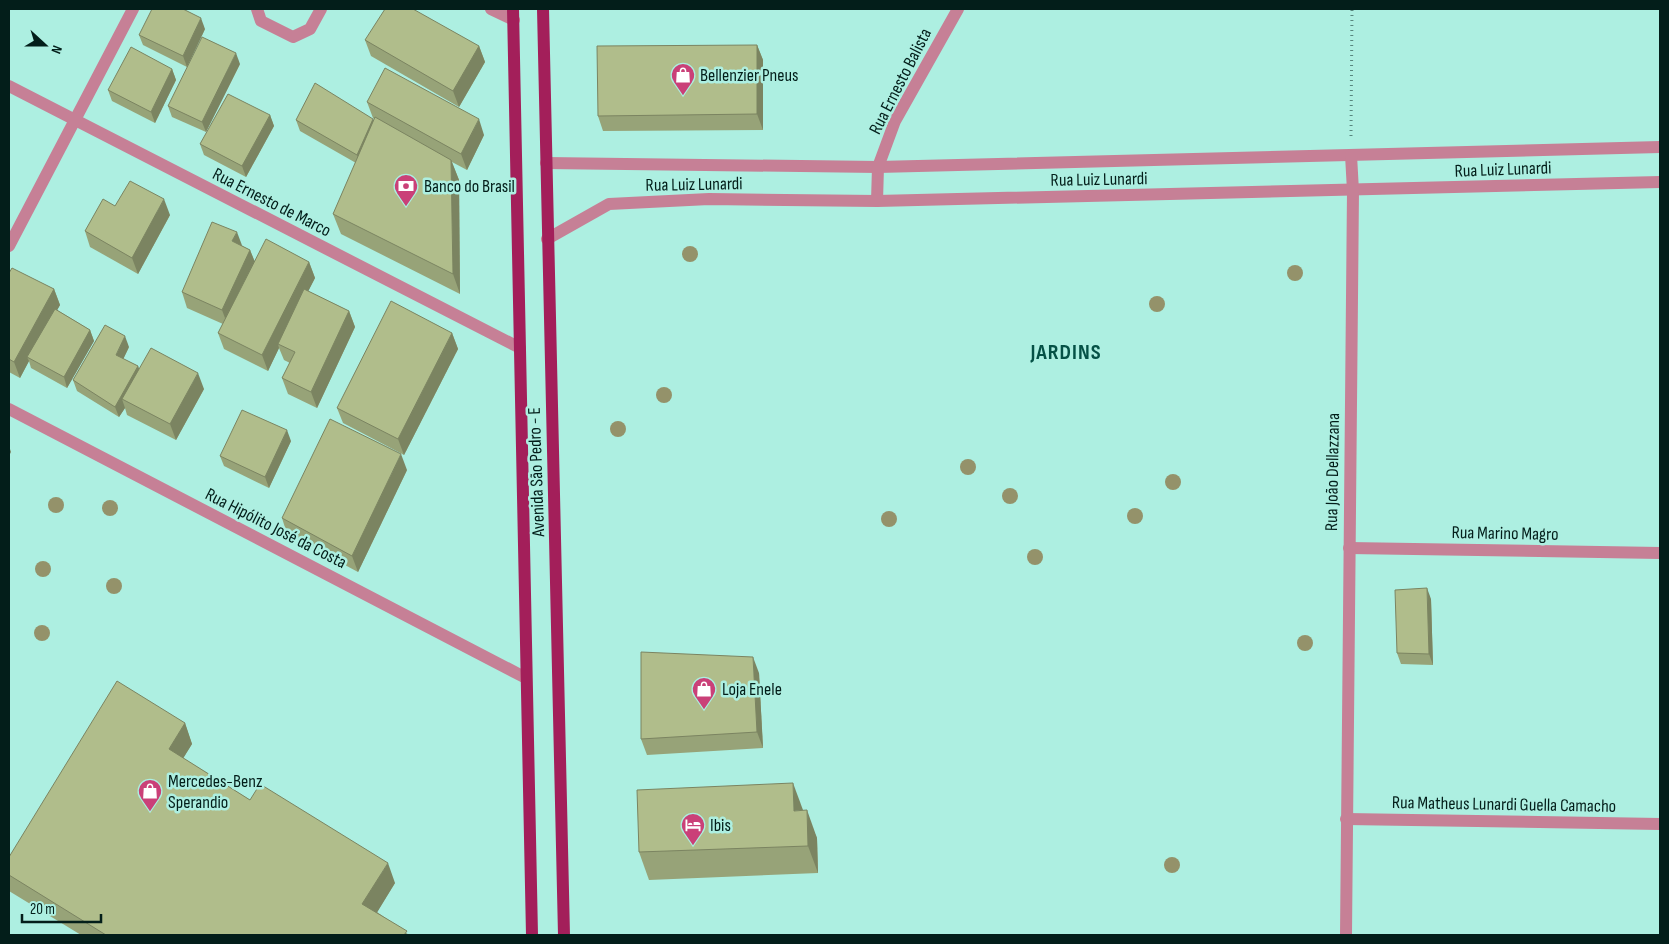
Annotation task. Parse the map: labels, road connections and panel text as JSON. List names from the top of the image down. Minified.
{"streets":{"main road":["Avenida São Pedro - E"],"street":["Rua Ernesto Balista","Rua Luiz Lunardi","Rua Ernesto de Marco","Rua João Dellazzana","Rua Hipólito José da Costa","Rua Marino Magro","Rua Matheus Lunardi Guella Camacho"]},"crossings":[["Rua Ernesto Balista","Rua Luiz Lunardi"],["Rua Luiz Lunardi","Avenida São Pedro - E"],["Rua Luiz Lunardi","Rua João Dellazzana"],["Rua Ernesto de Marco","Avenida São Pedro - E"],["Avenida São Pedro - E","Rua Hipólito José da Costa"],["Rua João Dellazzana","Rua Marino Magro"],["Rua João Dellazzana","Rua Matheus Lunardi Guella Camacho"]],"districts":["JARDINS"],"places":{"shop":["Bellenzier Pneus","Loja Enele","Mercedes-Benz Sperandio"],"bank":["Banco do Brasil"],"hotel":["Ibis"]},"scale_bar":"20 m","north":"right"}
